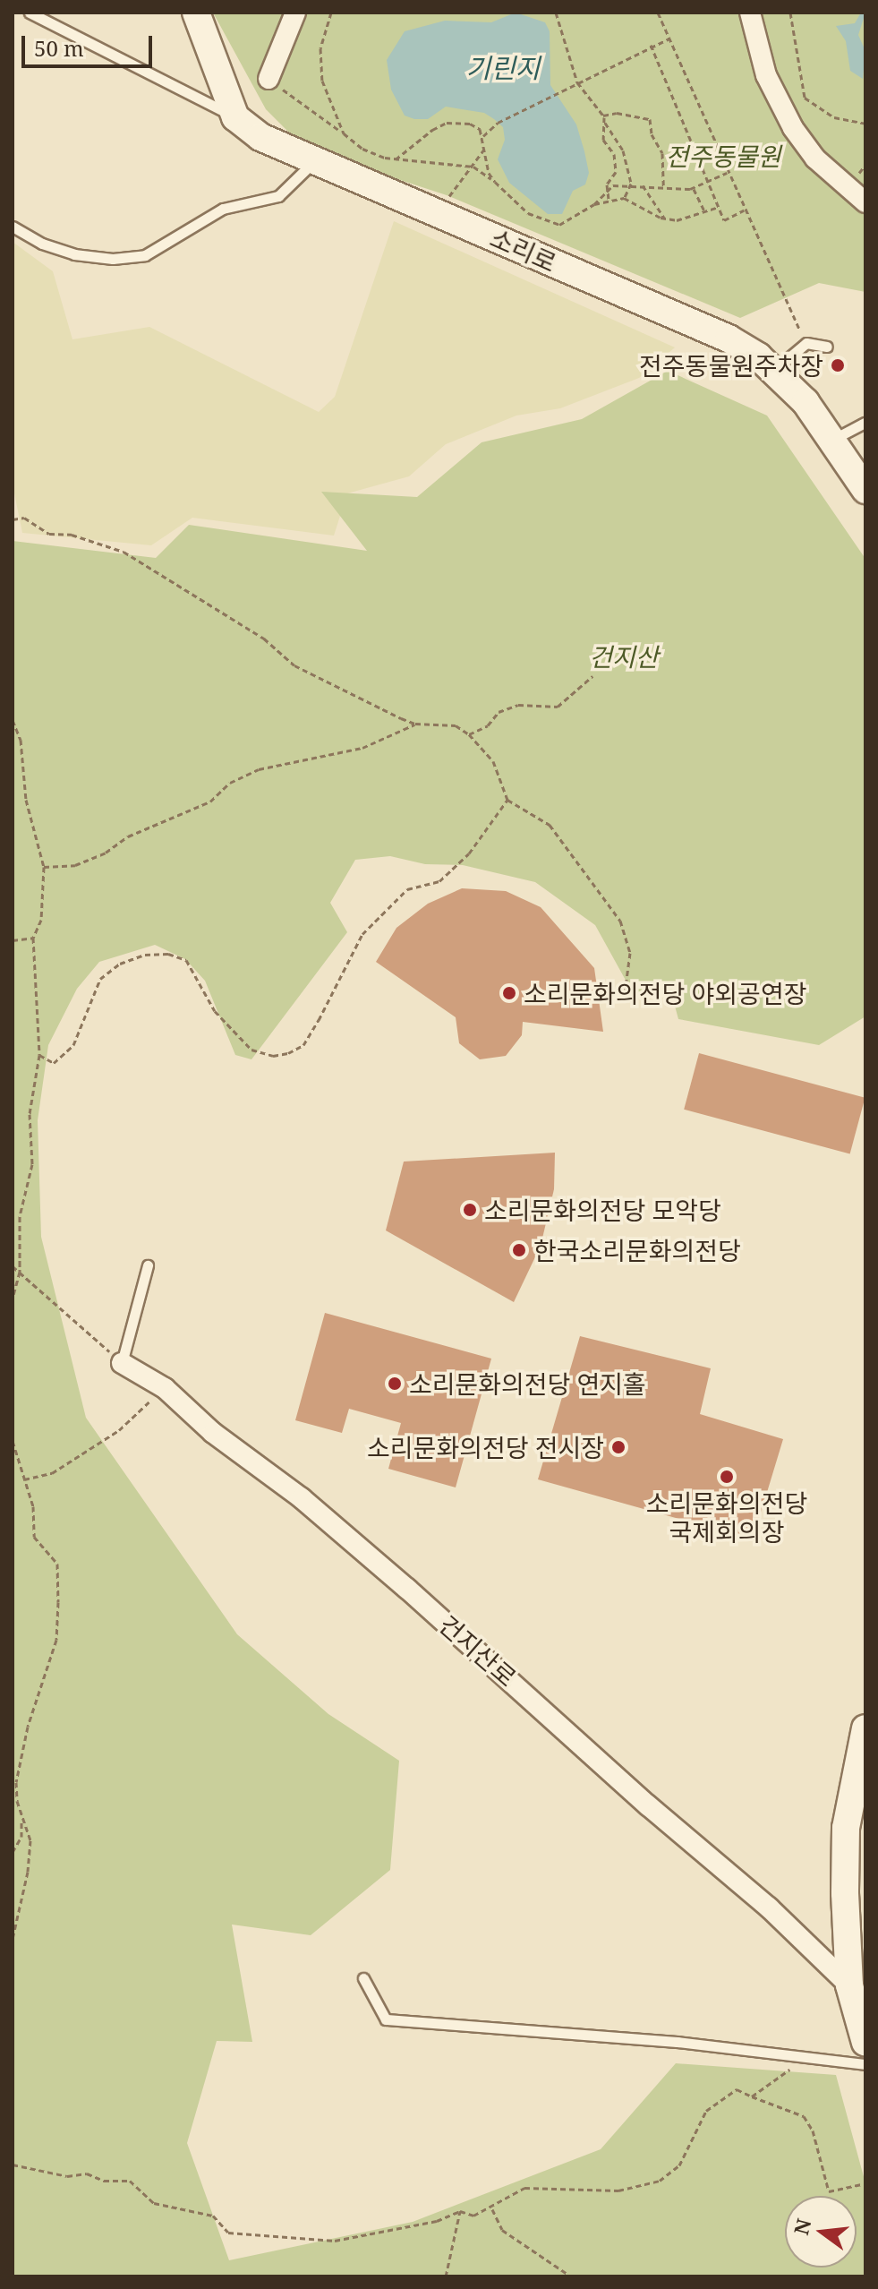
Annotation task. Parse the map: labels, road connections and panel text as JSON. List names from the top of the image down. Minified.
{"streets":{"street":["소리로","건지산로"]},"water":["기린지"],"parks":["전주동물원","건지산"],"places":["전주동물원주차장","소리문화의전당 야외공연장","소리문화의전당 모악당","한국소리문화의전당","소리문화의전당 연지홀","소리문화의전당 전시장","소리문화의전당 국제회의장"],"scale_bar":"50 m","north":"left"}
